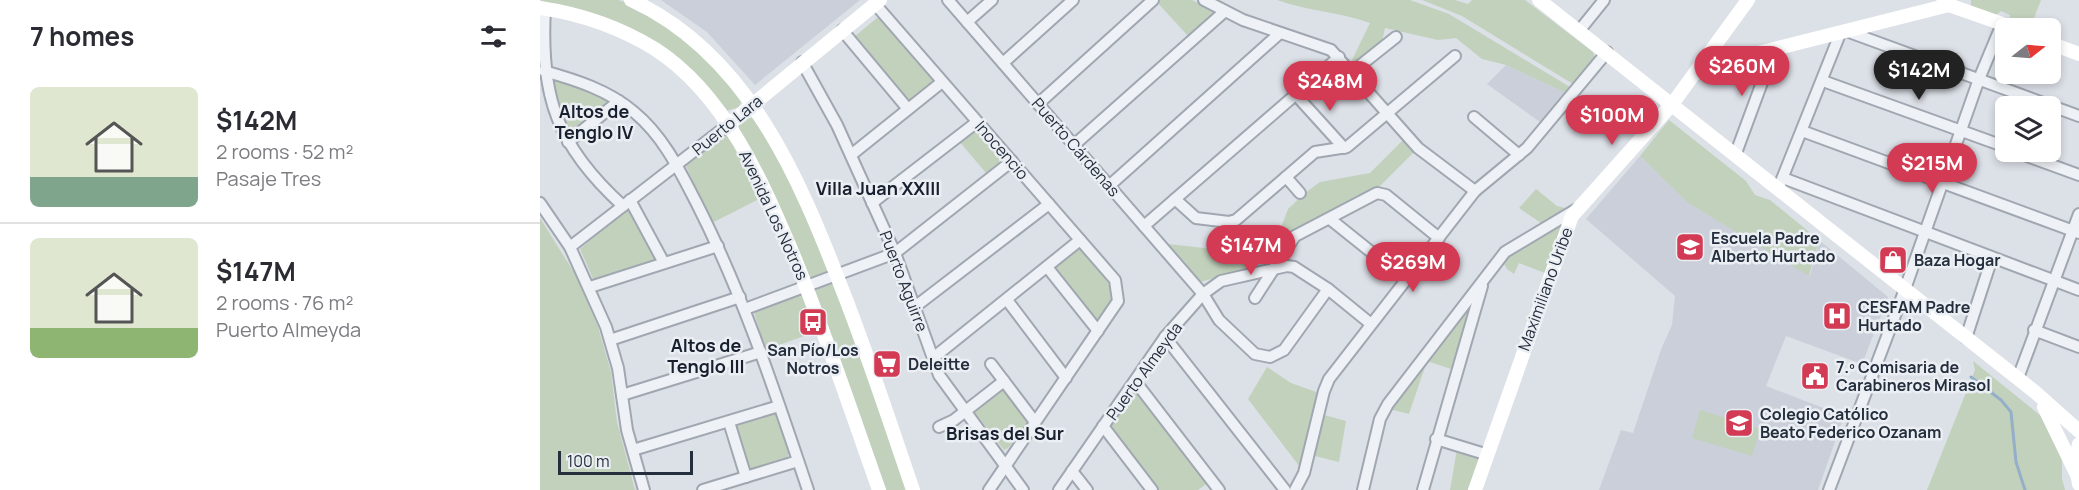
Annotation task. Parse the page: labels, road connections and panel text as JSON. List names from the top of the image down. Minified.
{"streets":{"street":["Puerto Lara","Puerto Cárdenas","Inocencio","Avenida Los Notros","Puerto Aguirre","Maximiliano Uribe","Puerto Almeyda"]},"crossings":[["Puerto Lara","Inocencio"],["Puerto Lara","Avenida Los Notros"],["Puerto Lara","Puerto Aguirre"],["Puerto Cárdenas","Puerto Almeyda"]],"districts":["Altos de Tenglo IV","Villa Juan XXIII","Altos de Tenglo III","Brisas del Sur"],"places":{"school or university":["Escuela Padre Alberto Hurtado","Colegio Católico Beato Federico Ozanam"],"shop":["Baza Hogar"],"hospital":["CESFAM Padre Hurtado"],"bus stop":["San Pío/Los Notros"],"supermarket":["Deleitte"],"public building":["7.º Comisaria de Carabineros Mirasol"]},"scale_bar":"100 m","north":"right","page":{"heading":"7 homes","price":["$260M","$142M","$248M","$100M","$215M","$147M","$269M"],"list":[{"name":"$142M","note":"2 rooms · 52 m² · Pasaje Tres"},{"name":"$147M","note":"2 rooms · 76 m² · Puerto Almeyda"}],"scale":"100 m"}}
